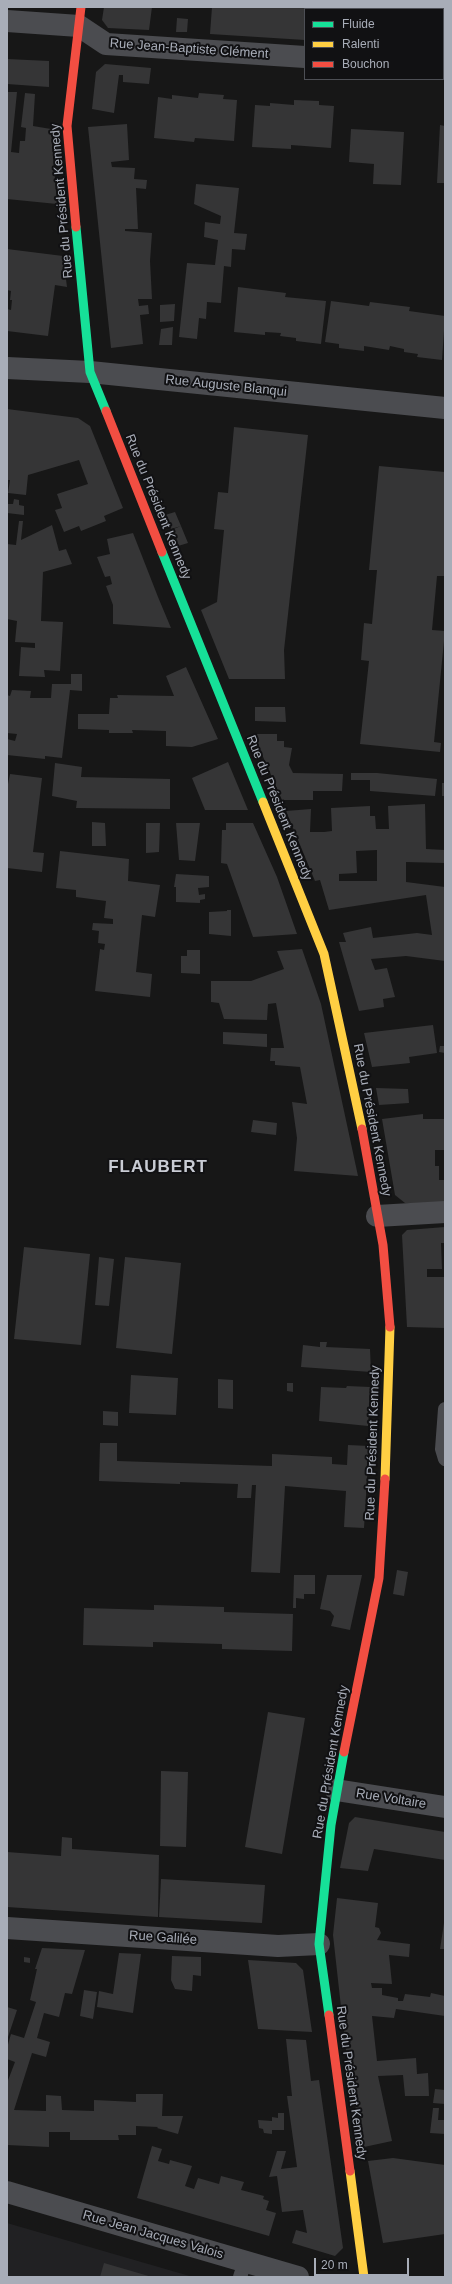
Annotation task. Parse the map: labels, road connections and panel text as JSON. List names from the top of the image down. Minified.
{"streets":{"street":["Rue Jean-Baptiste Clément","Rue du Président Kennedy","Rue Auguste Blanqui","Rue Voltaire","Rue Galilée","Rue Jean Jacques Valois"]},"crossings":[["Rue Jean-Baptiste Clément","Rue du Président Kennedy"],["Rue du Président Kennedy","Rue Auguste Blanqui"],["Rue du Président Kennedy","Rue Voltaire"],["Rue du Président Kennedy","Rue Galilée"]],"districts":["FLAUBERT"],"legend":["Fluide","Ralenti","Bouchon"],"scale_bar":"20 m"}
